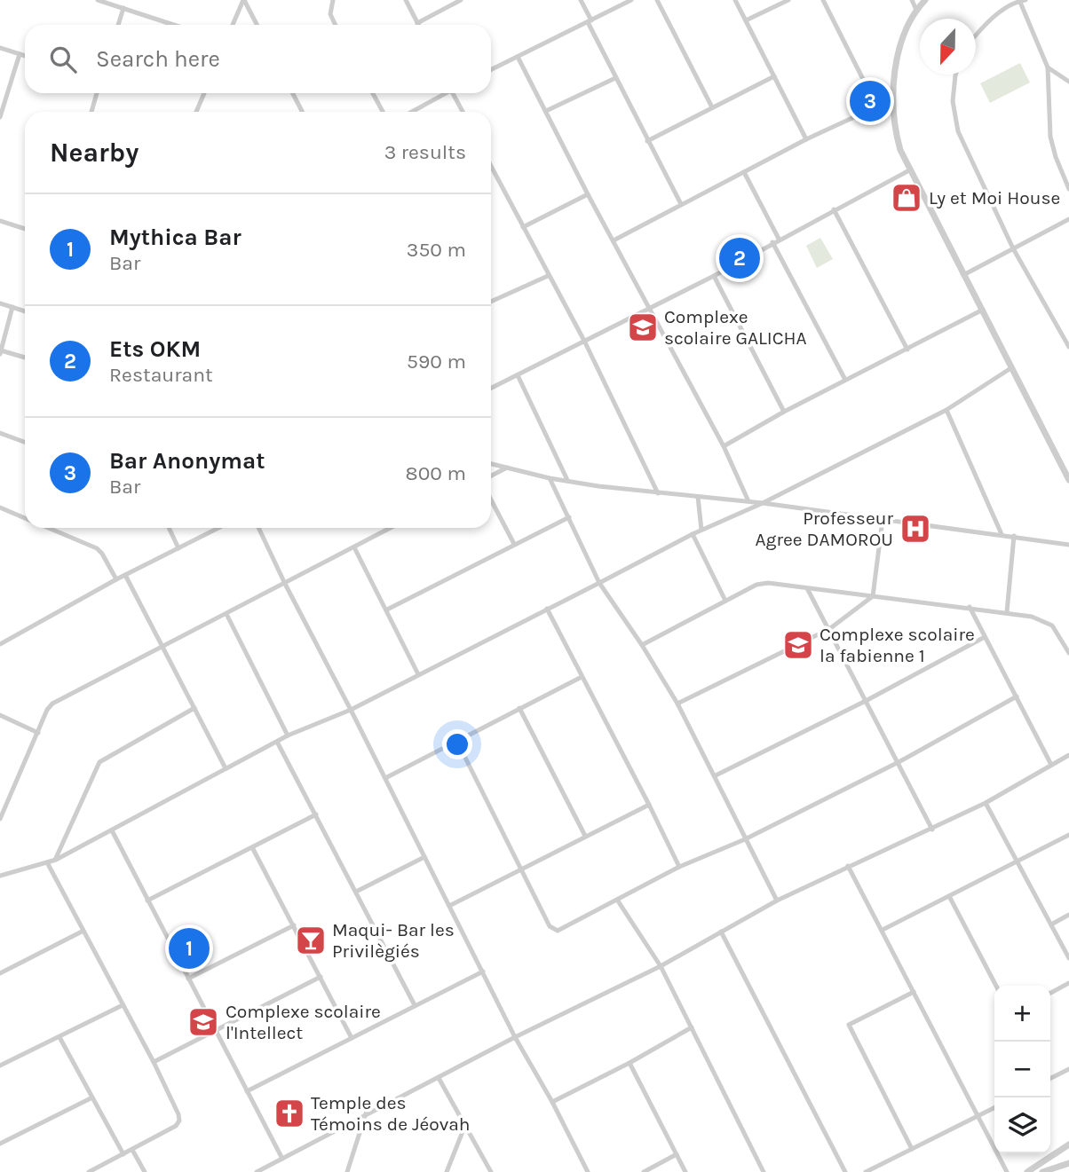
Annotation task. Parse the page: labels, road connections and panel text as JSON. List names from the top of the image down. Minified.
{"places":{"shop":["Ly et Moi House"],"school or university":["Complexe scolaire GALICHA","Complexe scolaire la fabienne 1","Complexe scolaire l'Intellect"],"hospital":["Professeur Agree DAMOROU"],"bar":["Maqui- Bar les Privilègiés"],"church":["Temple des Témoins de Jéovah"]},"north":"bottom","page":{"search":"Search here","pins":["3","2","1"],"heading":["Nearby","3 results"],"list":[{"mark":"1","name":"Mythica Bar","note":"Bar","value":"350 m"},{"mark":"2","name":"Ets OKM","note":"Restaurant","value":"590 m"},{"mark":"3","name":"Bar Anonymat","note":"Bar","value":"800 m"}],"map_buttons":["+","−"]}}
